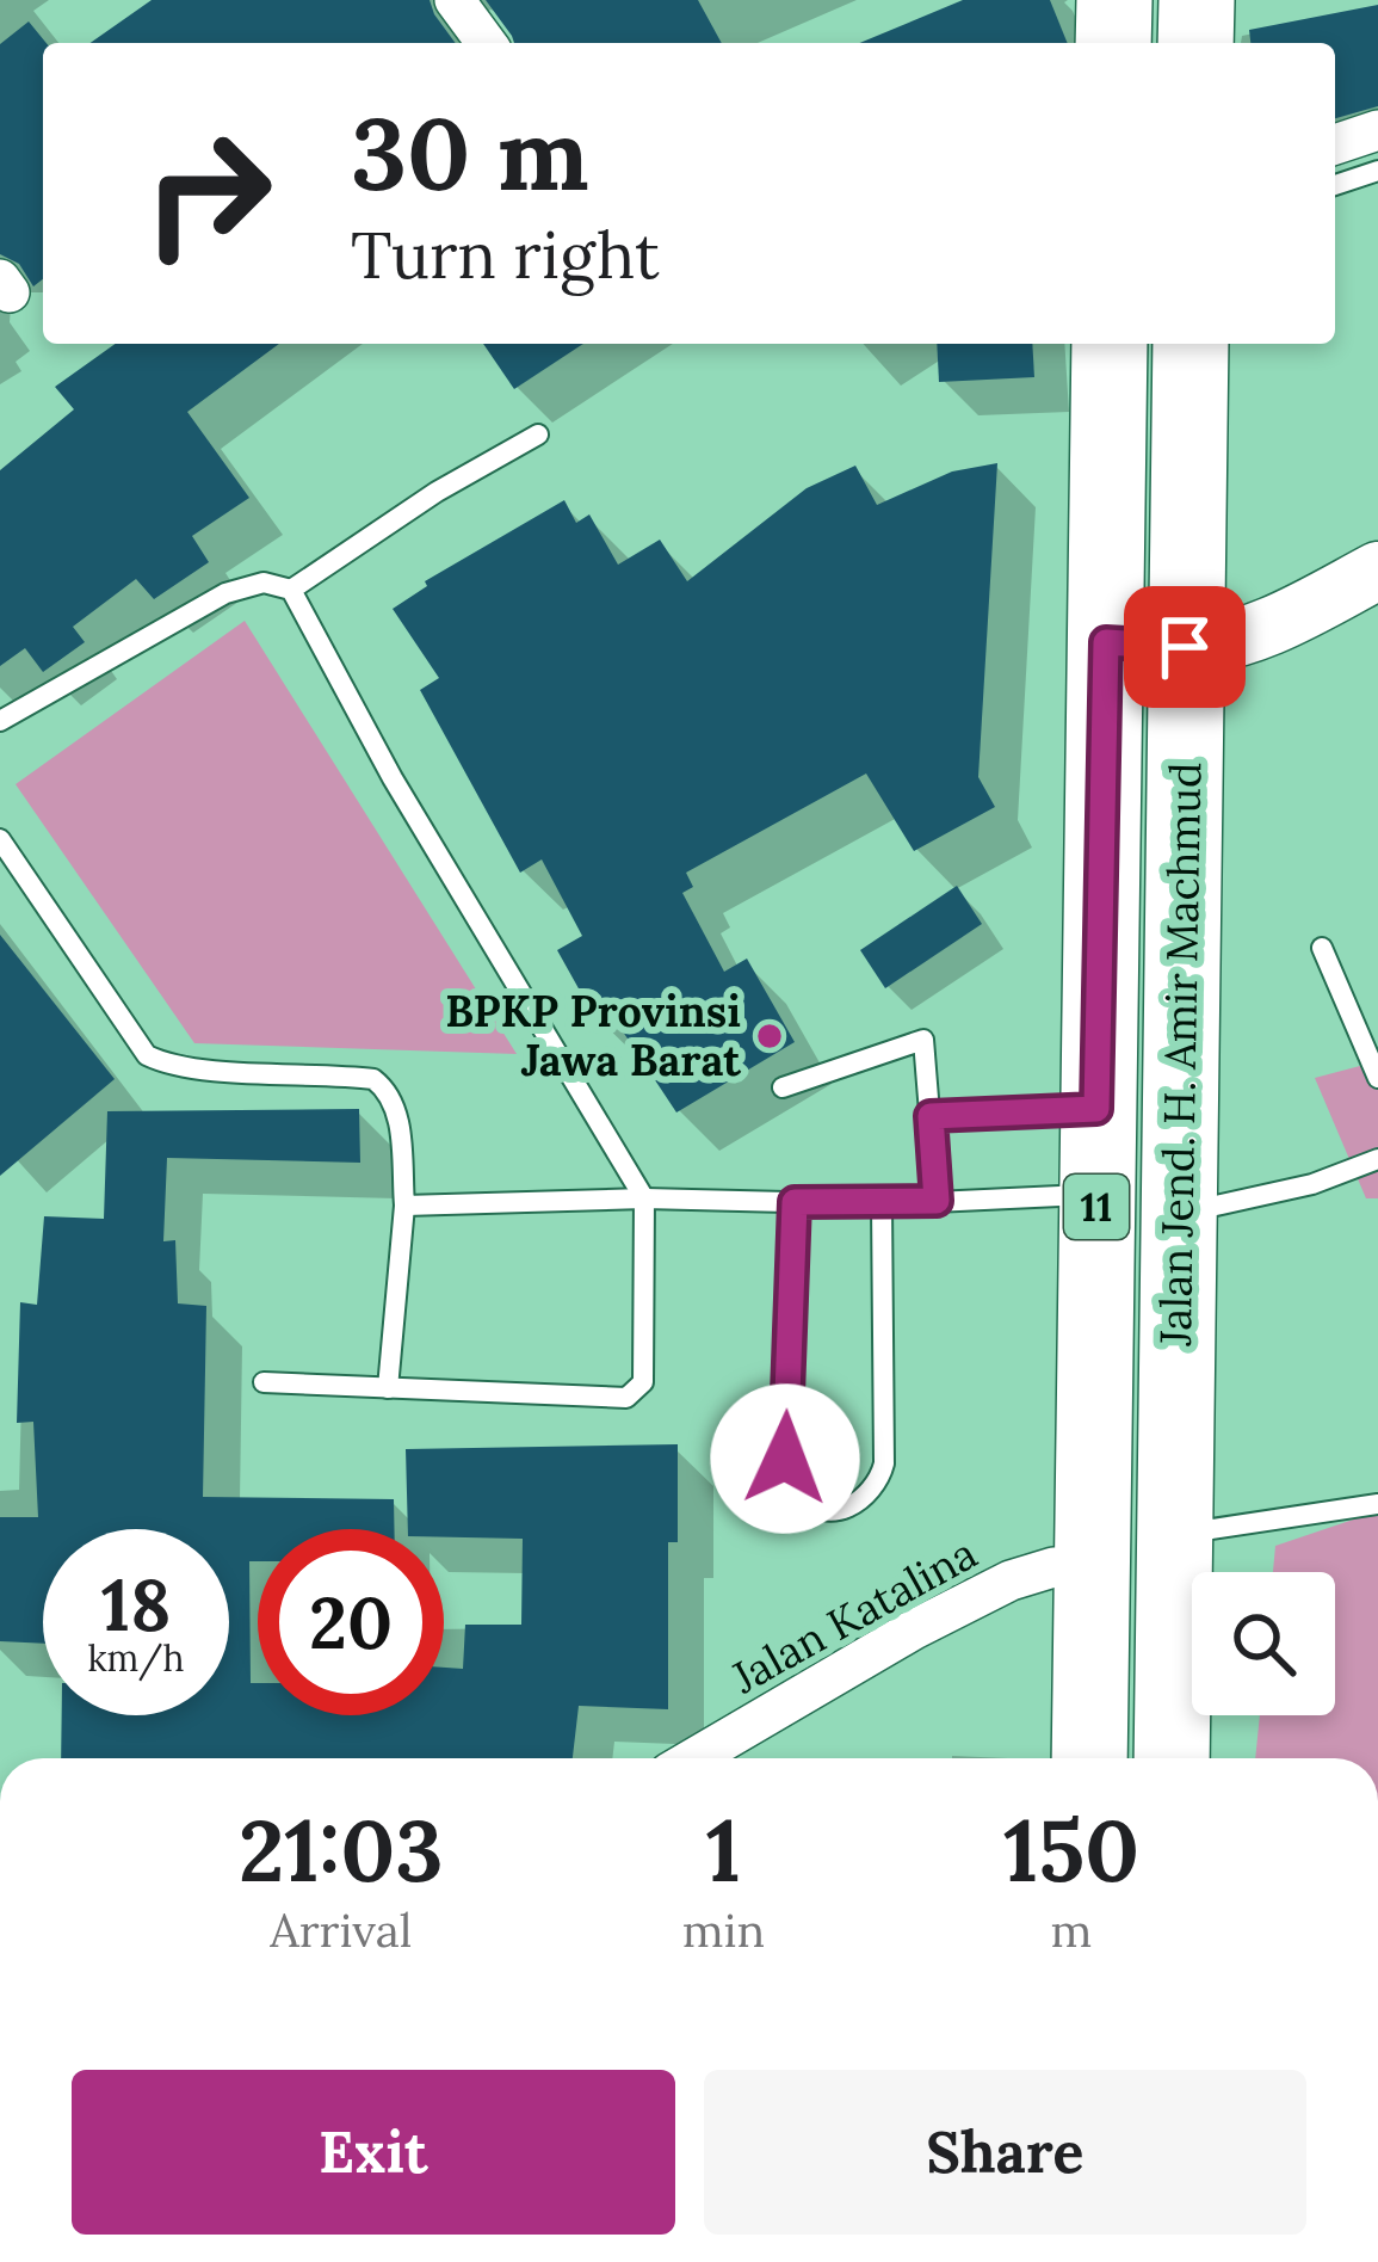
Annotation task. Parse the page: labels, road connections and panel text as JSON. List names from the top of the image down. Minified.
{"streets":{"highway":["Jalan Jend. H. Amir Machmud","11"],"street":["Jalan Katalina"]},"crossings":[["Jalan Jend. H. Amir Machmud","Jalan Katalina"]],"places":["BPKP Provinsi Jawa Barat"],"page":{"turn":["30 m","Turn right"],"speed":"18 km/h","limit":"20","eta":["21:03","Arrival","1","min","150","m"],"buttons":["Exit","Share"]}}
